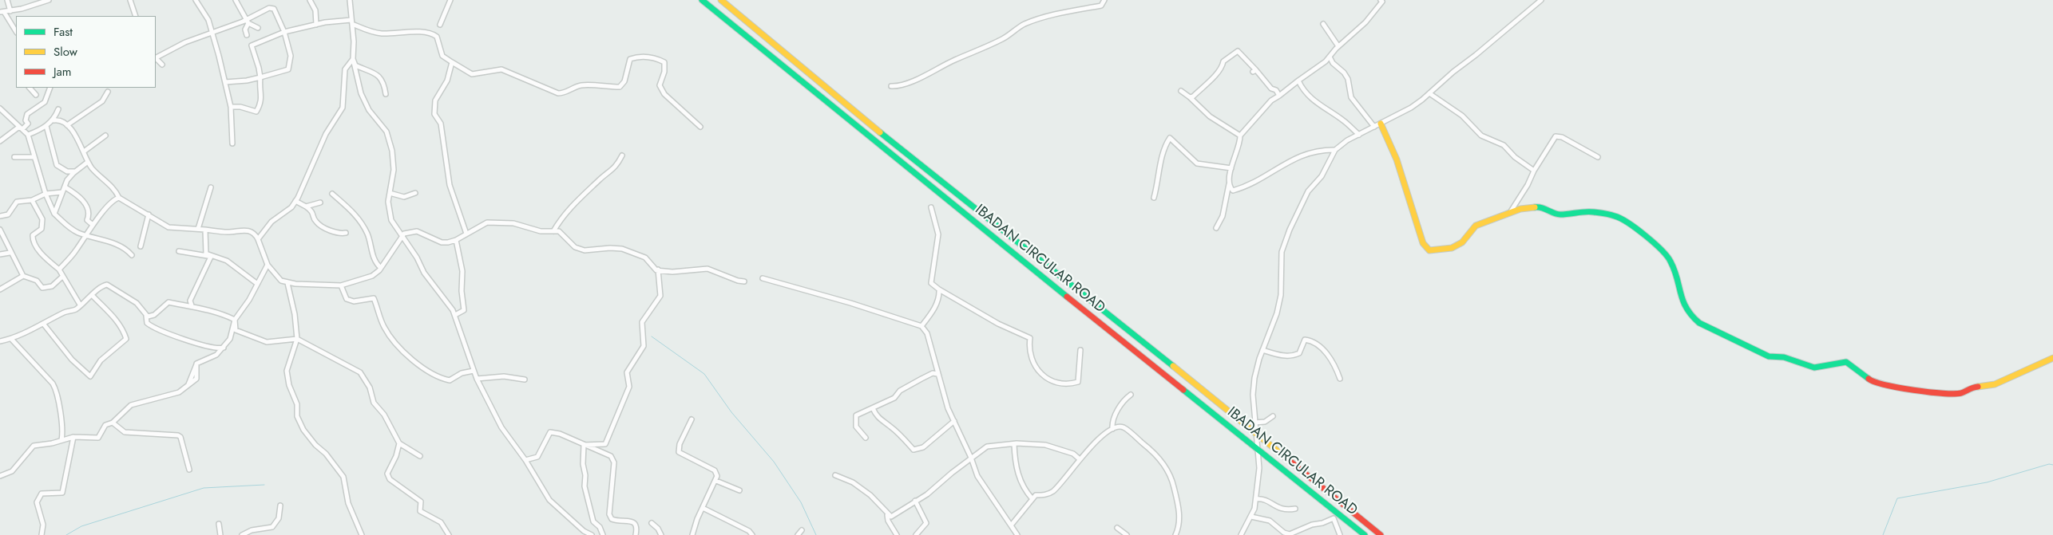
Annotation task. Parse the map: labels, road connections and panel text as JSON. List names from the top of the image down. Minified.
{"streets":{"main road":["IBADAN CIRCULAR ROAD"]},"legend":["Fast","Slow","Jam"]}
